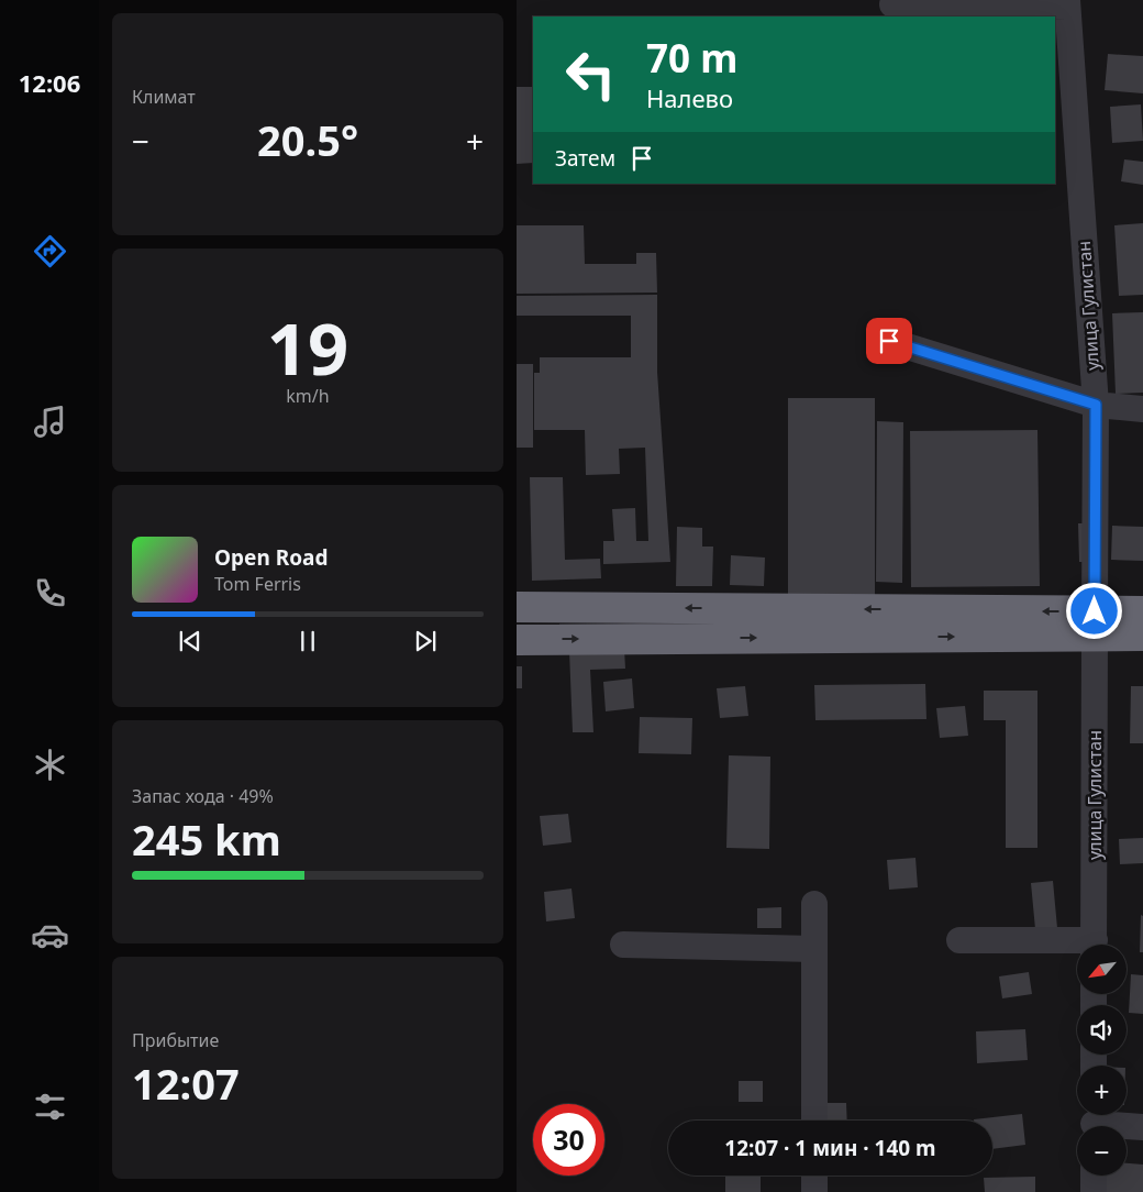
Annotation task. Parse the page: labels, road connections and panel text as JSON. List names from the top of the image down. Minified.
{"streets":{"street":["улица Гулистан"]},"north":"bottom left","page":{"tabs":"12:06","tile":["Климат",["19","km/h"],["Запас хода · 49%","245 km"],["Прибытие","12:07"]],"turn":["70 m","Налево"],"heat":["−","20.5°","+"],"then":"Затем","song":["Open Road","Tom Ferris"],"map_buttons":["+","−"],"limit":"30","trip":"12:07 · 1 мин · 140 m"}}
